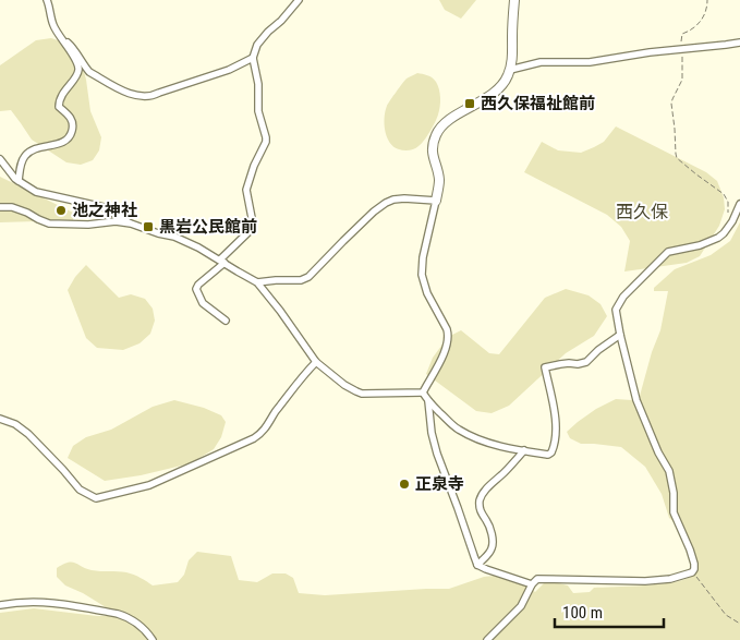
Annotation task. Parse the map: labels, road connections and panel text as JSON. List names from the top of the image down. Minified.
{"districts":["西久保"],"places":{"transit":["西久保福祉館前","黒岩公民館前"],"other":["池之神社","正泉寺"]},"scale_bar":"100 m"}
